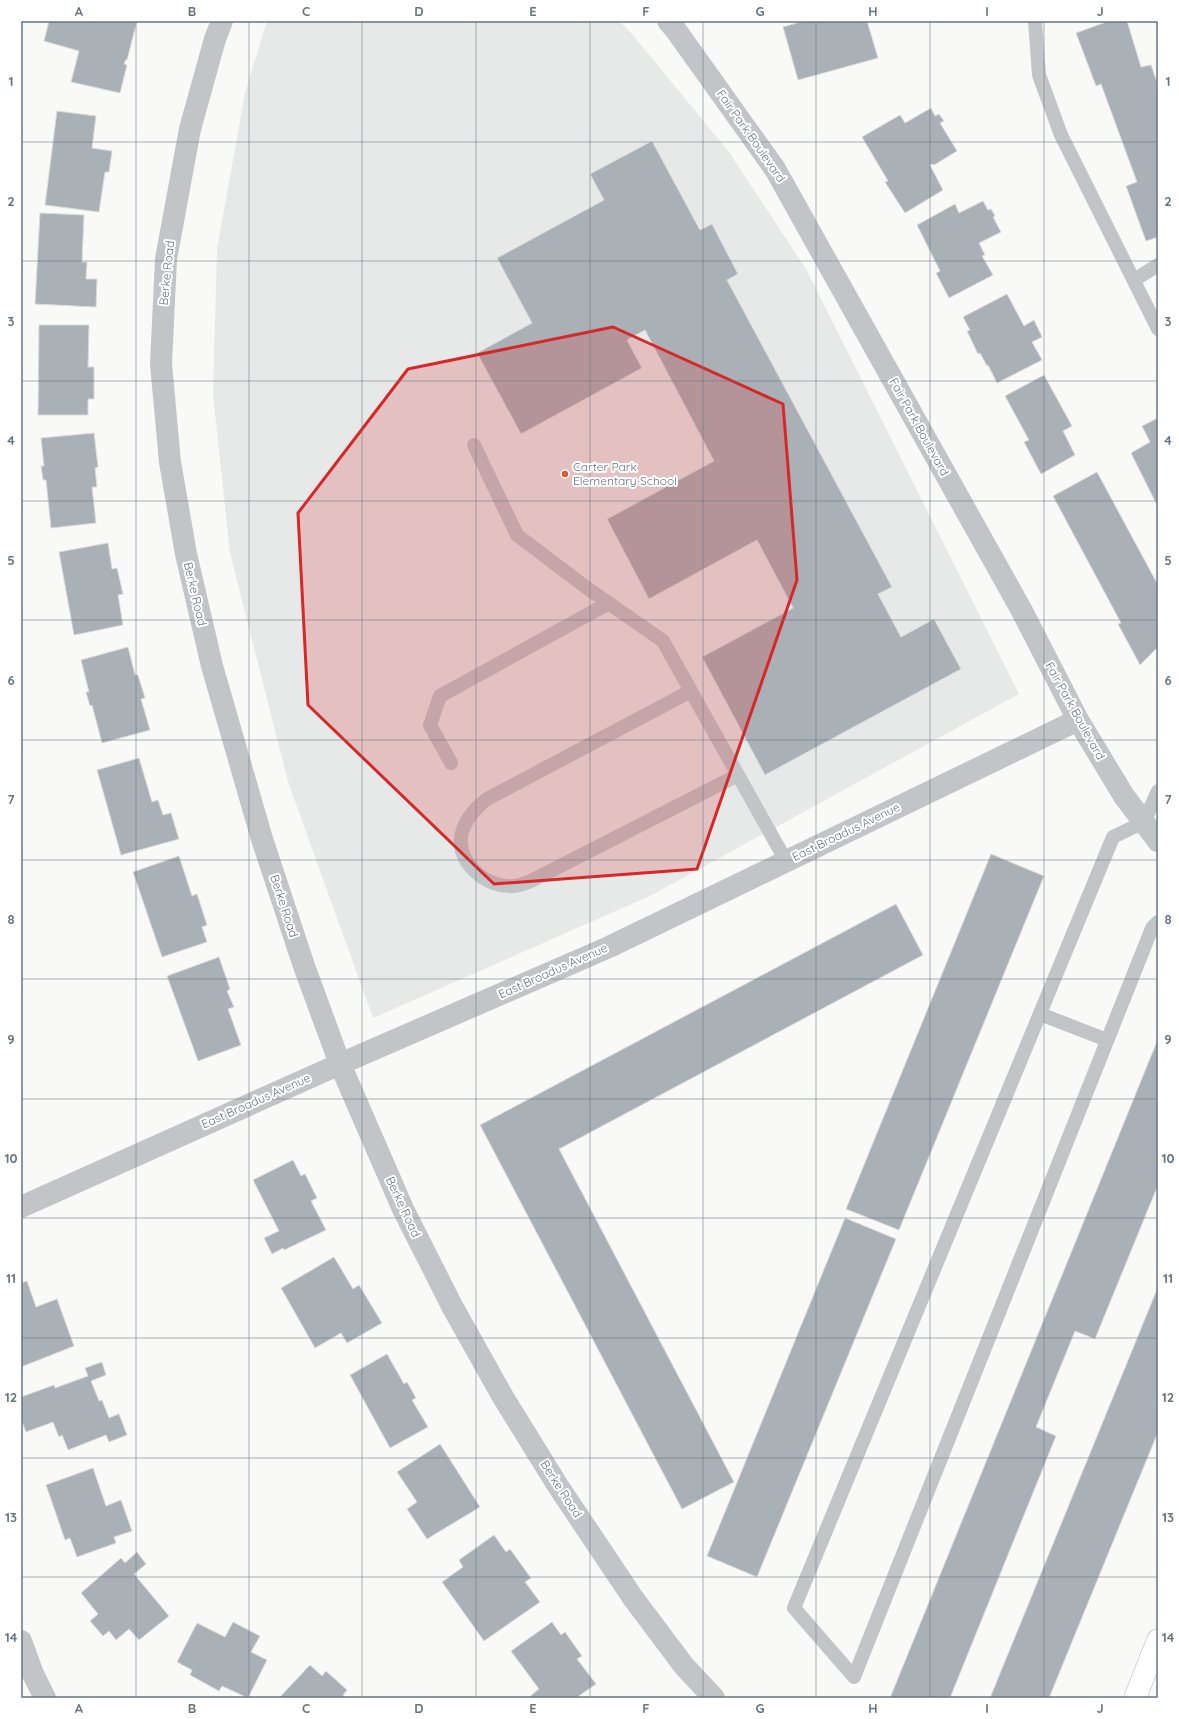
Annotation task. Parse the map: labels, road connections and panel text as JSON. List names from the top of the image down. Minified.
{"streets":{"street":["Fair Park Boulevard","Berke Road","East Broadus Avenue"]},"crossings":[["Fair Park Boulevard","East Broadus Avenue"],["Berke Road","East Broadus Avenue"]],"places":["Carter Park Elementary School"],"grid":{"columns":["A","B","C","D","E","F","G","H","I","J"],"rows":["1","2","3","4","5","6","7","8","9","10","11","12","13","14"]}}
